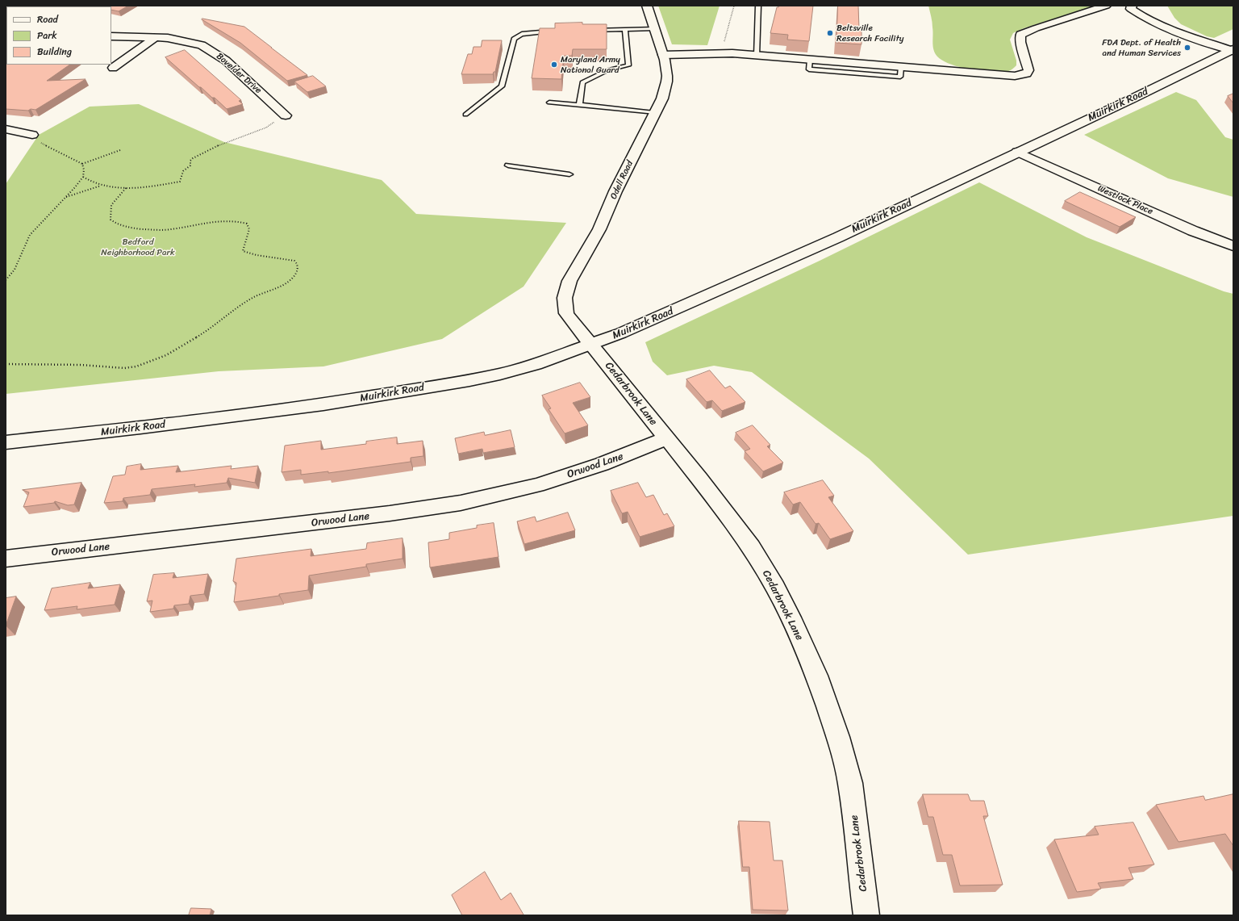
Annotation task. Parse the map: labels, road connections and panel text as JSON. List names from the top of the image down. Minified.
{"streets":{"street":["Bovelder Drive","Muirkirk Road","Odell Road","Westlock Place","Cedarbrook Lane","Orwood Lane"]},"crossings":[["Muirkirk Road","Odell Road"],["Muirkirk Road","Westlock Place"],["Muirkirk Road","Cedarbrook Lane"],["Odell Road","Cedarbrook Lane"],["Cedarbrook Lane","Orwood Lane"]],"parks":["Bedford Neighborhood Park"],"places":["Beltsville Research Facility","FDA Dept. of Health and Human Services","Maryland Army National Guard"],"legend":["Road","Park","Building"]}
